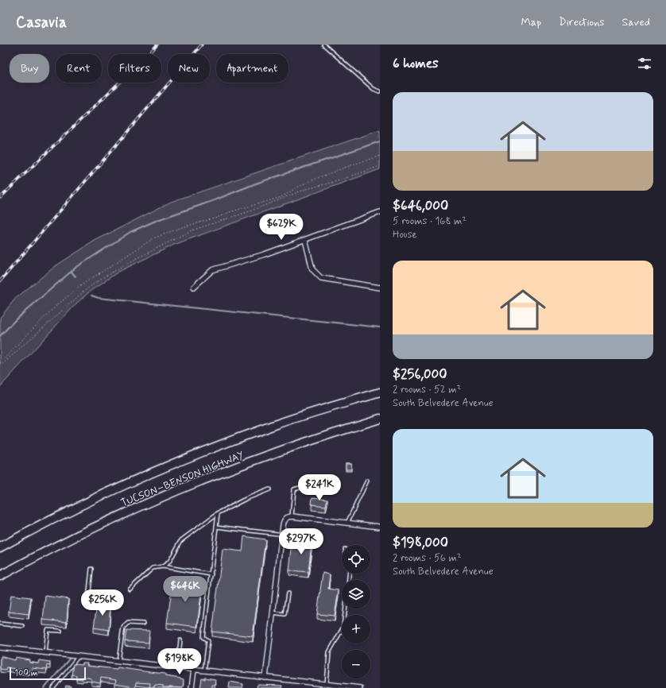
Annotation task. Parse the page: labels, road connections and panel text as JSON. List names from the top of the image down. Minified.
{"streets":{"highway":["TUCSON–BENSON HIGHWAY"]},"scale_bar":"100 m","page":{"header":"Casavia","nav":["Map","Directions","Saved"],"heading":"6 homes","chip":["Buy","Rent","Filters","New","Apartment"],"list":[{"name":"$646,000","note":"5 rooms · 168 m² · House"},{"name":"$256,000","note":"2 rooms · 52 m² · South Belvedere Avenue"},{"name":"$198,000","note":"2 rooms · 56 m² · South Belvedere Avenue"}],"price":["$629K","$241K","$297K","$646K","$256K","$198K"],"map_buttons":["+","−"],"scale":"100 m"}}
